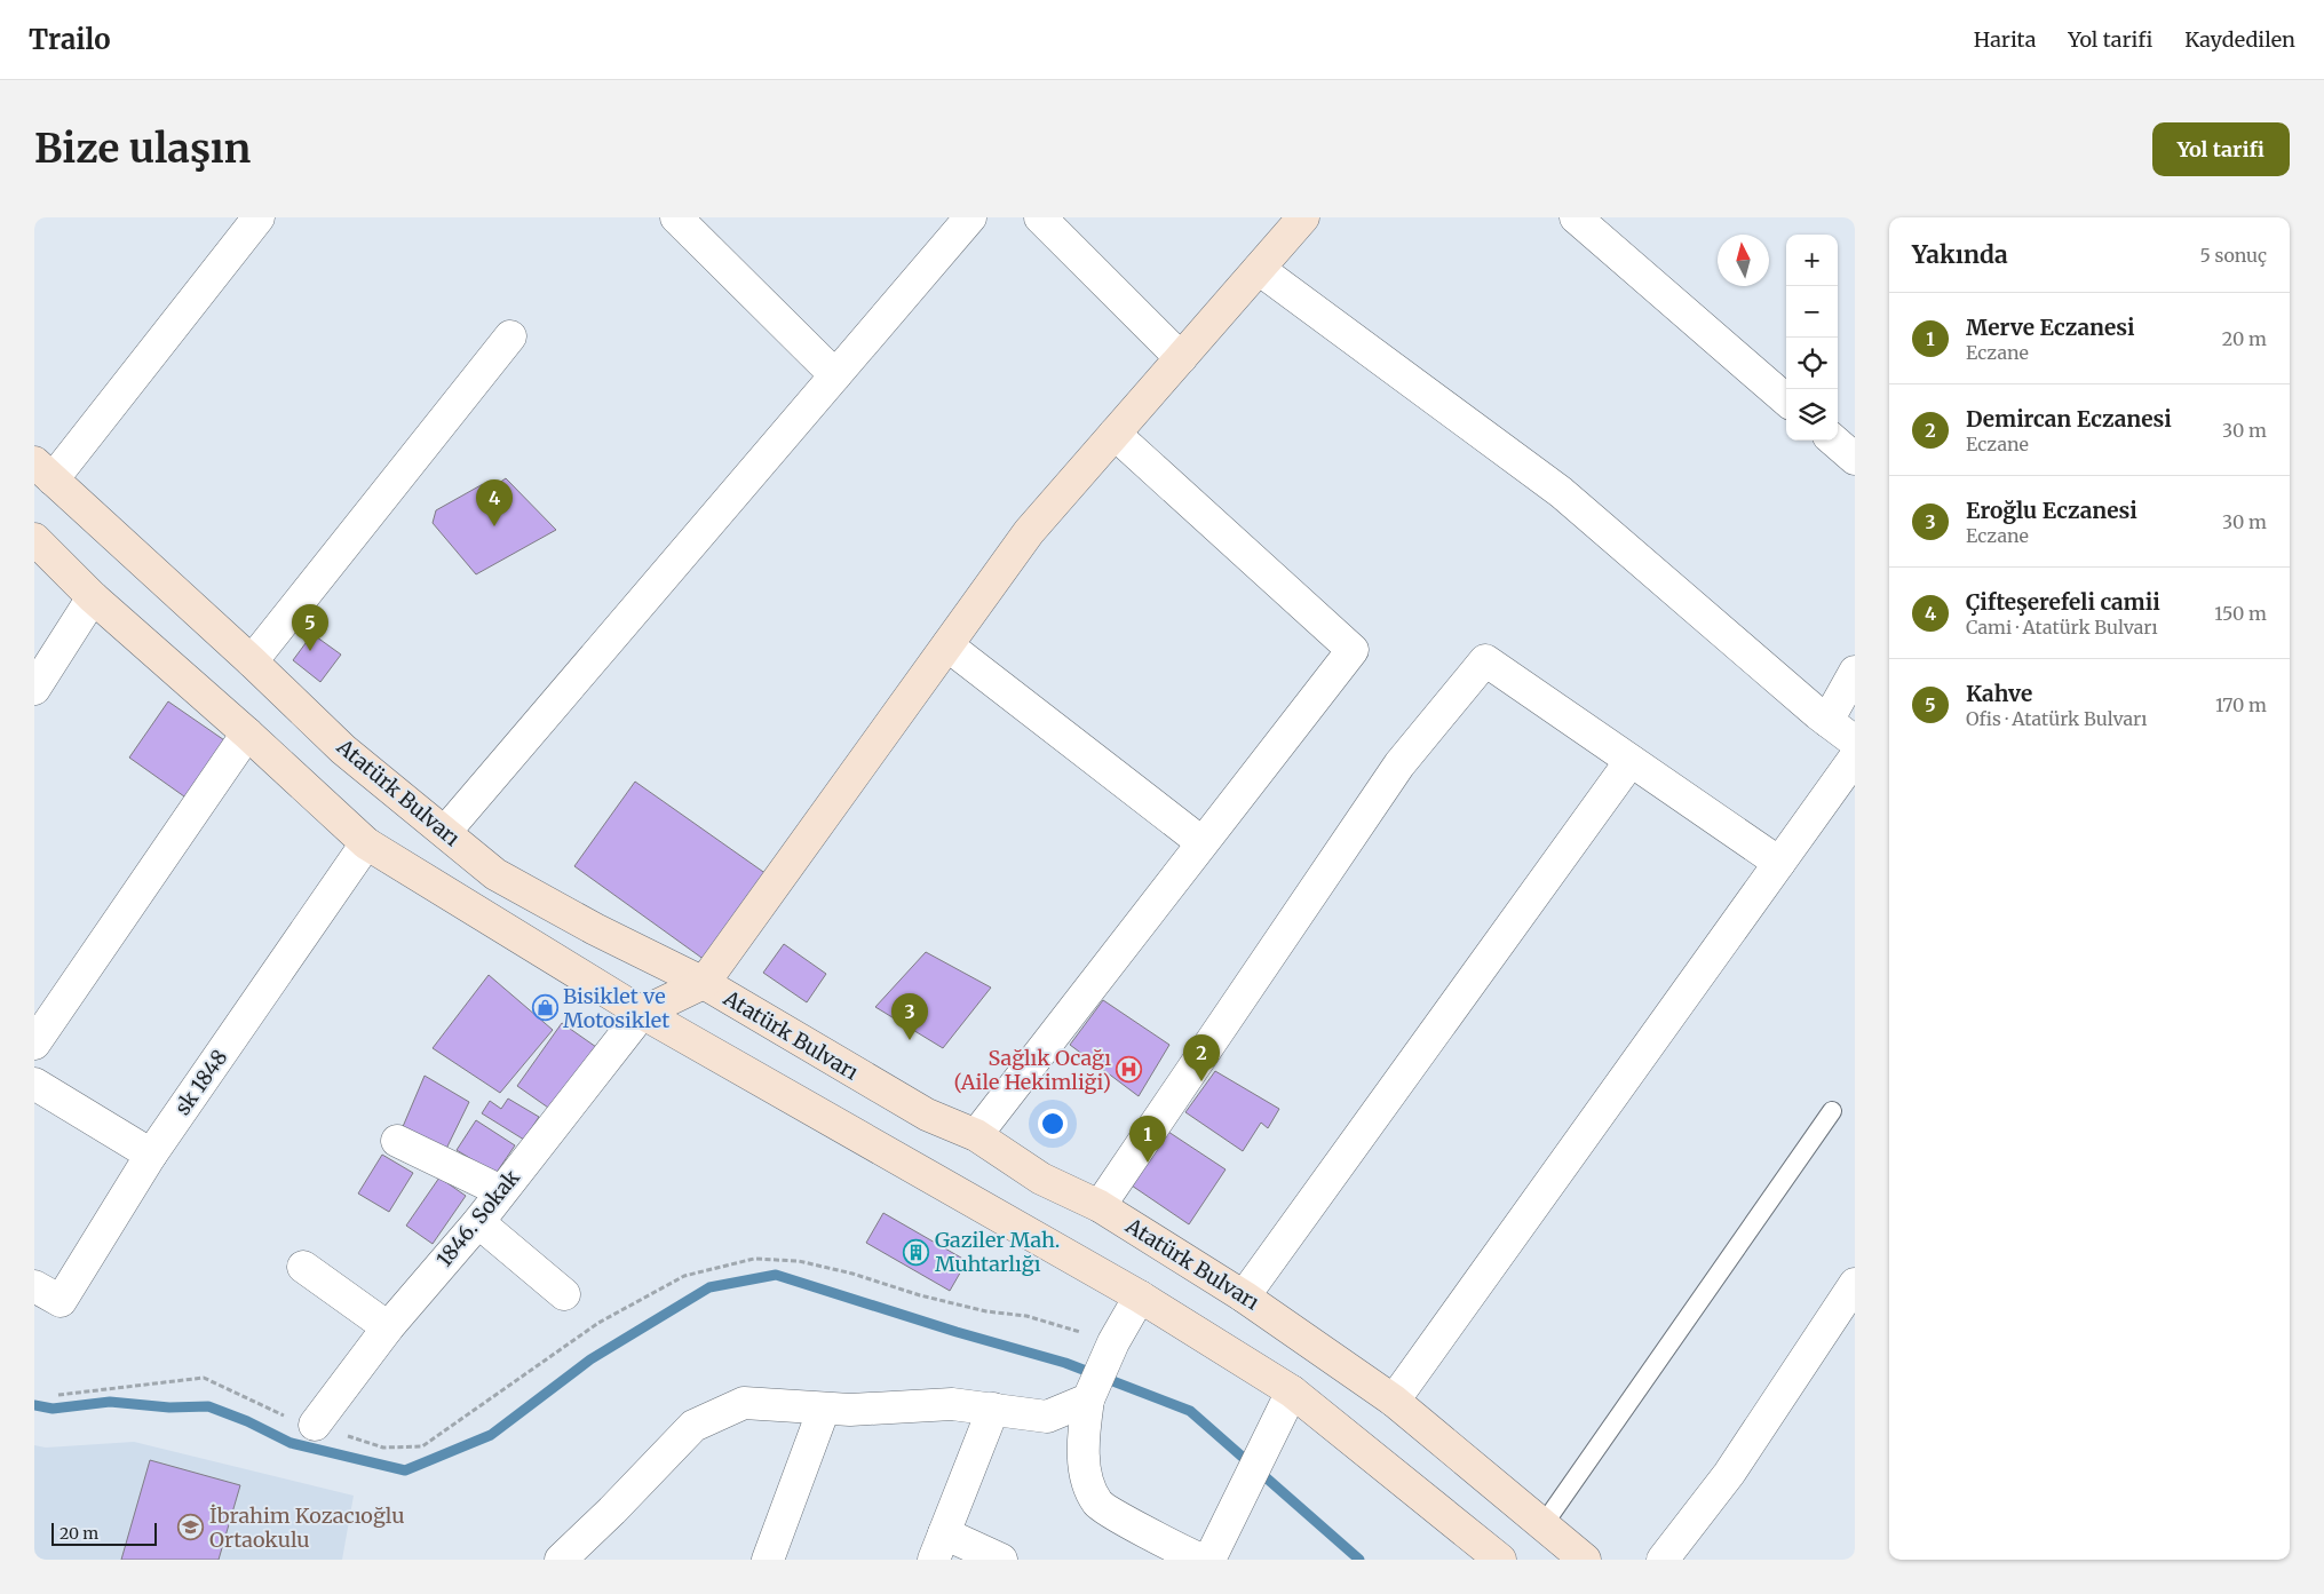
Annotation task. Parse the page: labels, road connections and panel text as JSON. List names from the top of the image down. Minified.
{"streets":{"main road":["Atatürk Bulvarı"],"street":["sk 1848","1846. Sokak"]},"places":{"shop":["Bisiklet ve Motosiklet"],"hospital":["Sağlık Ocağı (Aile Hekimliği)"],"building":["Gaziler Mah. Muhtarlığı"],"school or university":["İbrahim Kozacıoğlu Ortaokulu"]},"scale_bar":"20 m","north":"top","page":{"header":"Trailo","nav":["Harita","Yol tarifi","Kaydedilen"],"buttons":"Yol tarifi","title":"Bize ulaşın","heading":["Yakında","5 sonuç"],"map_buttons":["+","−"],"list":[{"mark":"1","name":"Merve Eczanesi","note":"Eczane","value":"20 m"},{"mark":"2","name":"Demircan Eczanesi","note":"Eczane","value":"30 m"},{"mark":"3","name":"Eroğlu Eczanesi","note":"Eczane","value":"30 m"},{"mark":"4","name":"Çifteşerefeli camii","note":"Cami · Atatürk Bulvarı","value":"150 m"},{"mark":"5","name":"Kahve","note":"Ofis · Atatürk Bulvarı","value":"170 m"}],"pins":["4","5","3","2","1"],"scale":"20 m"}}
